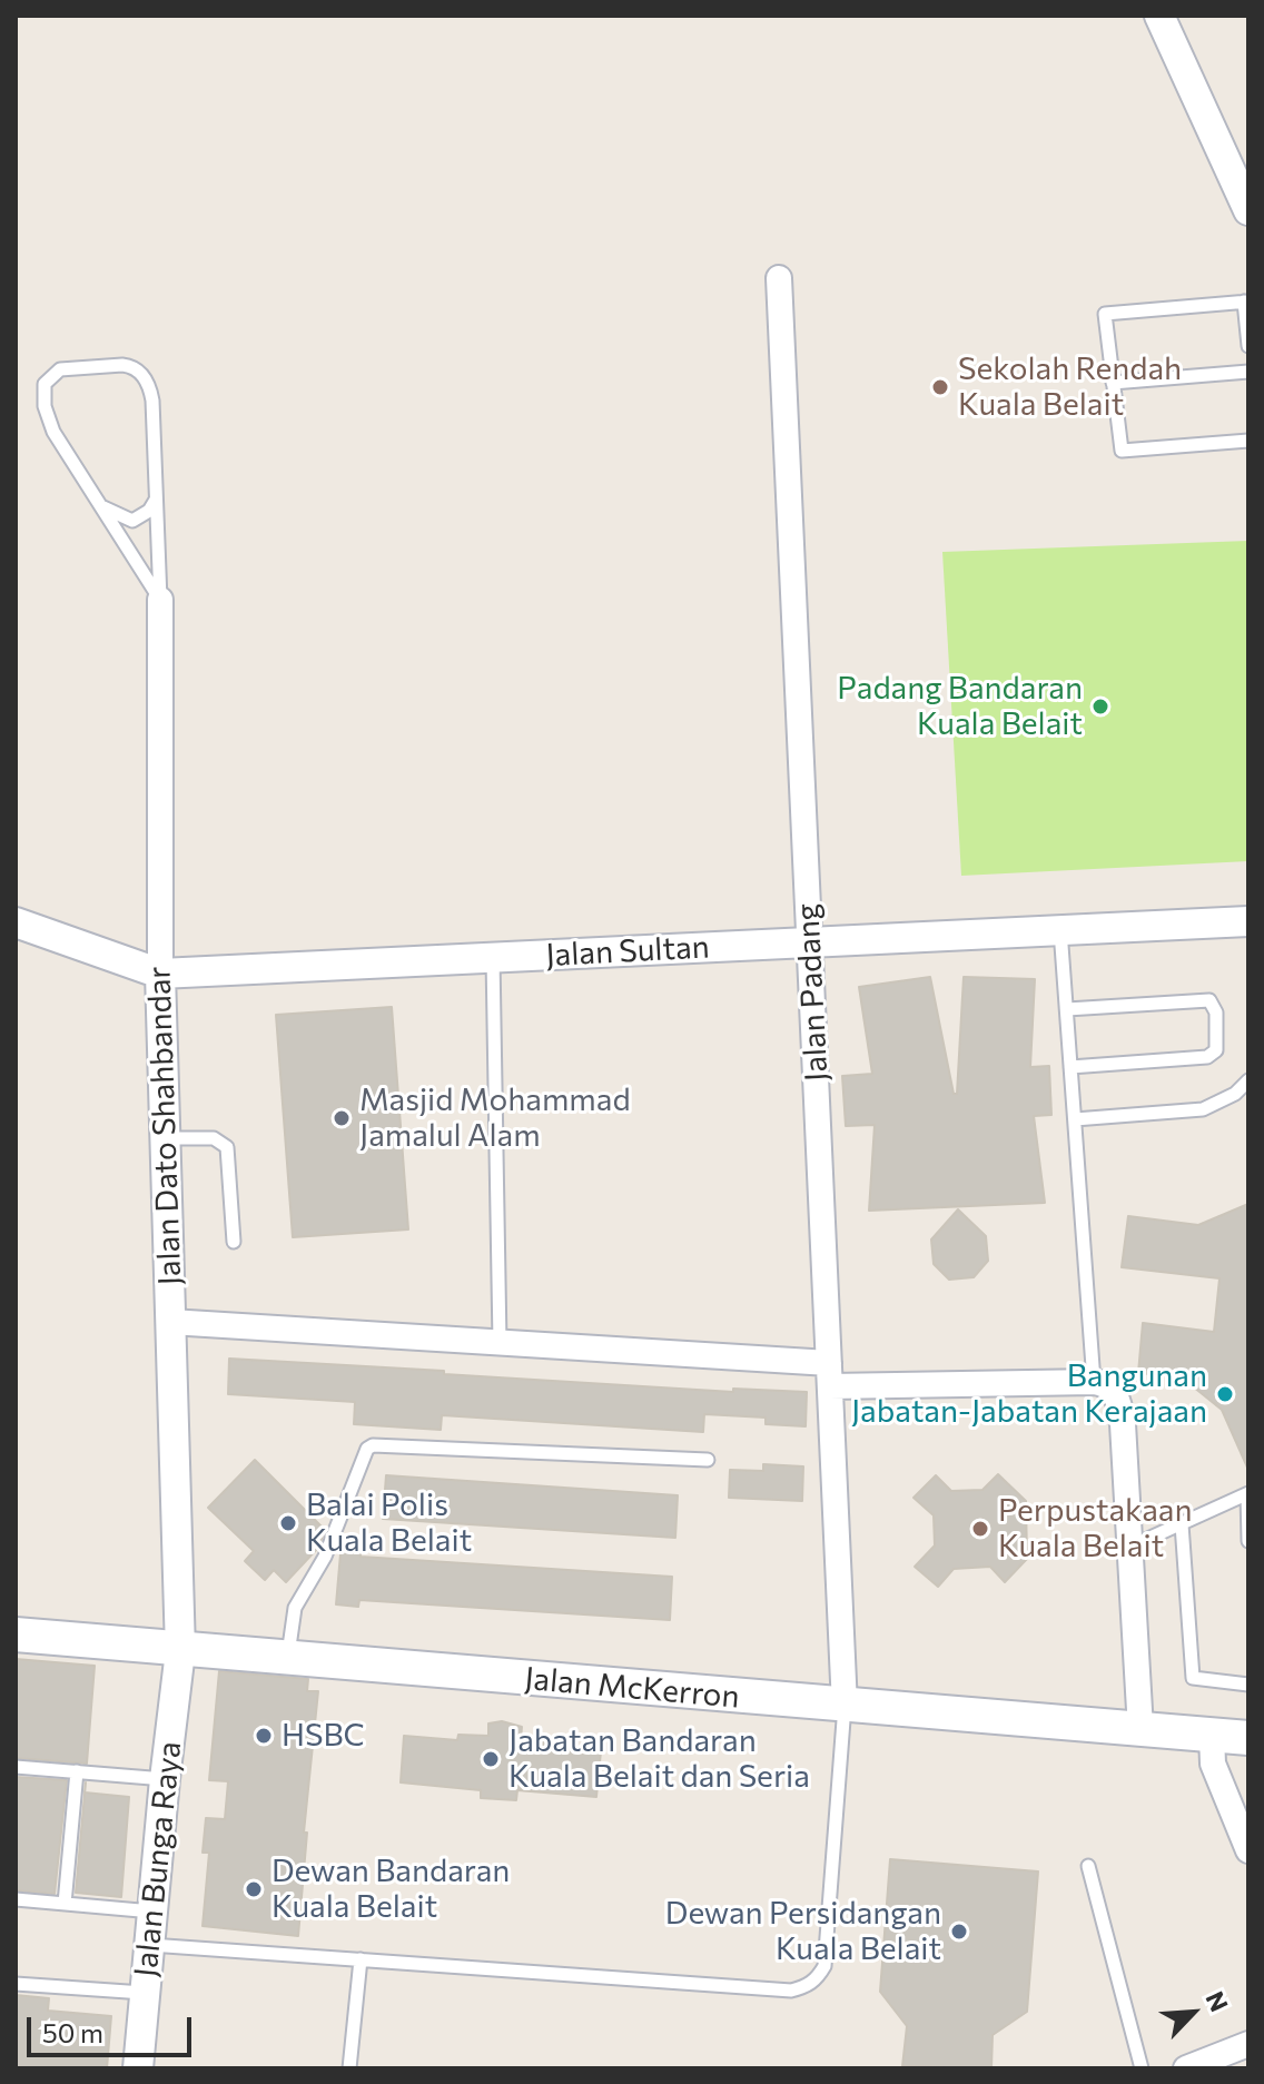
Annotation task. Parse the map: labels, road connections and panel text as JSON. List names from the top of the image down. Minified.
{"streets":{"main road":["Jalan McKerron"],"street":["Jalan Sultan","Jalan Padang","Jalan Dato Shahbandar","Jalan Bunga Raya"]},"crossings":[["Jalan Sultan","Jalan Padang"],["Jalan Sultan","Jalan Dato Shahbandar"],["Jalan Padang","Jalan McKerron"],["Jalan Dato Shahbandar","Jalan McKerron"],["Jalan Dato Shahbandar","Jalan Bunga Raya"],["Jalan McKerron","Jalan Bunga Raya"]],"places":["Sekolah Rendah Kuala Belait","Padang Bandaran Kuala Belait","Masjid Mohammad Jamalul Alam","Bangunan Jabatan-Jabatan Kerajaan","Balai Polis Kuala Belait","Perpustakaan Kuala Belait","HSBC","Jabatan Bandaran Kuala Belait dan Seria","Dewan Bandaran Kuala Belait","Dewan Persidangan Kuala Belait"],"scale_bar":"50 m","north":"top right"}
